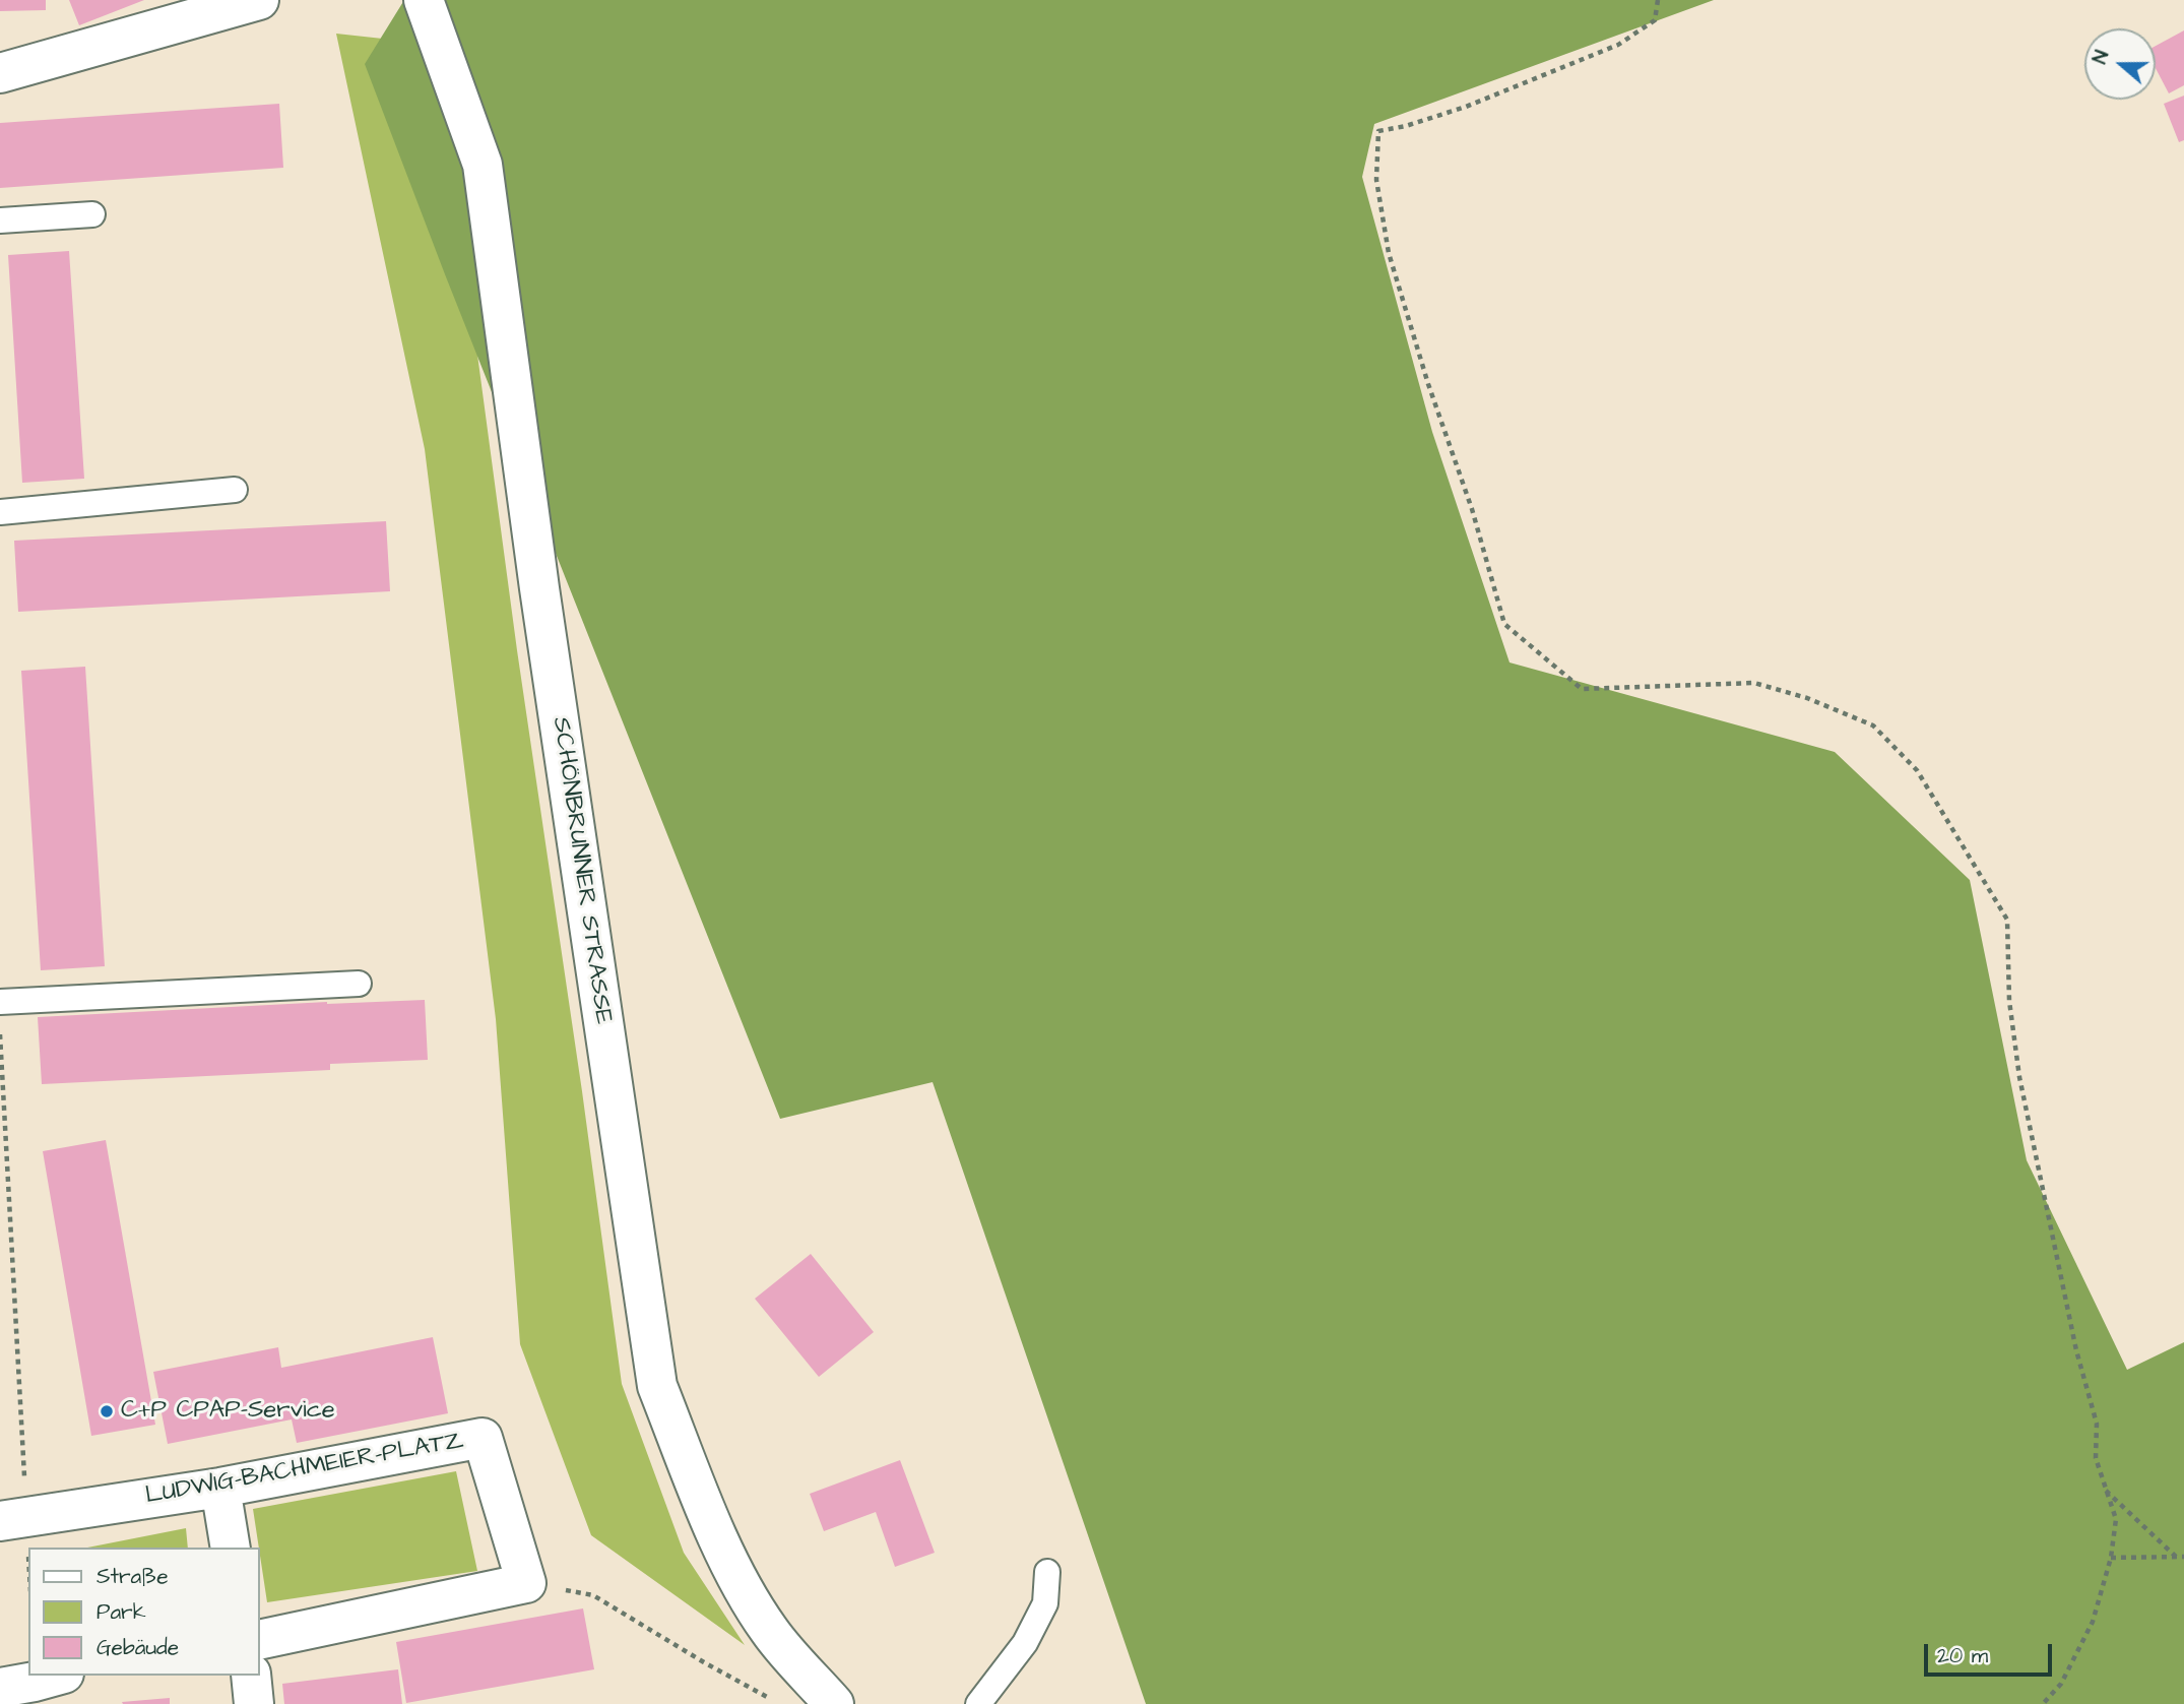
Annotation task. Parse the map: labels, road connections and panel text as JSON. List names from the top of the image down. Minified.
{"streets":{"street":["SCHÖNBRUNNER STRASSE","LUDWIG-BACHMEIER-PLATZ"]},"places":["C+P CPAP-Service"],"legend":["Straße","Park","Gebäude"],"scale_bar":"20 m","north":"left"}
